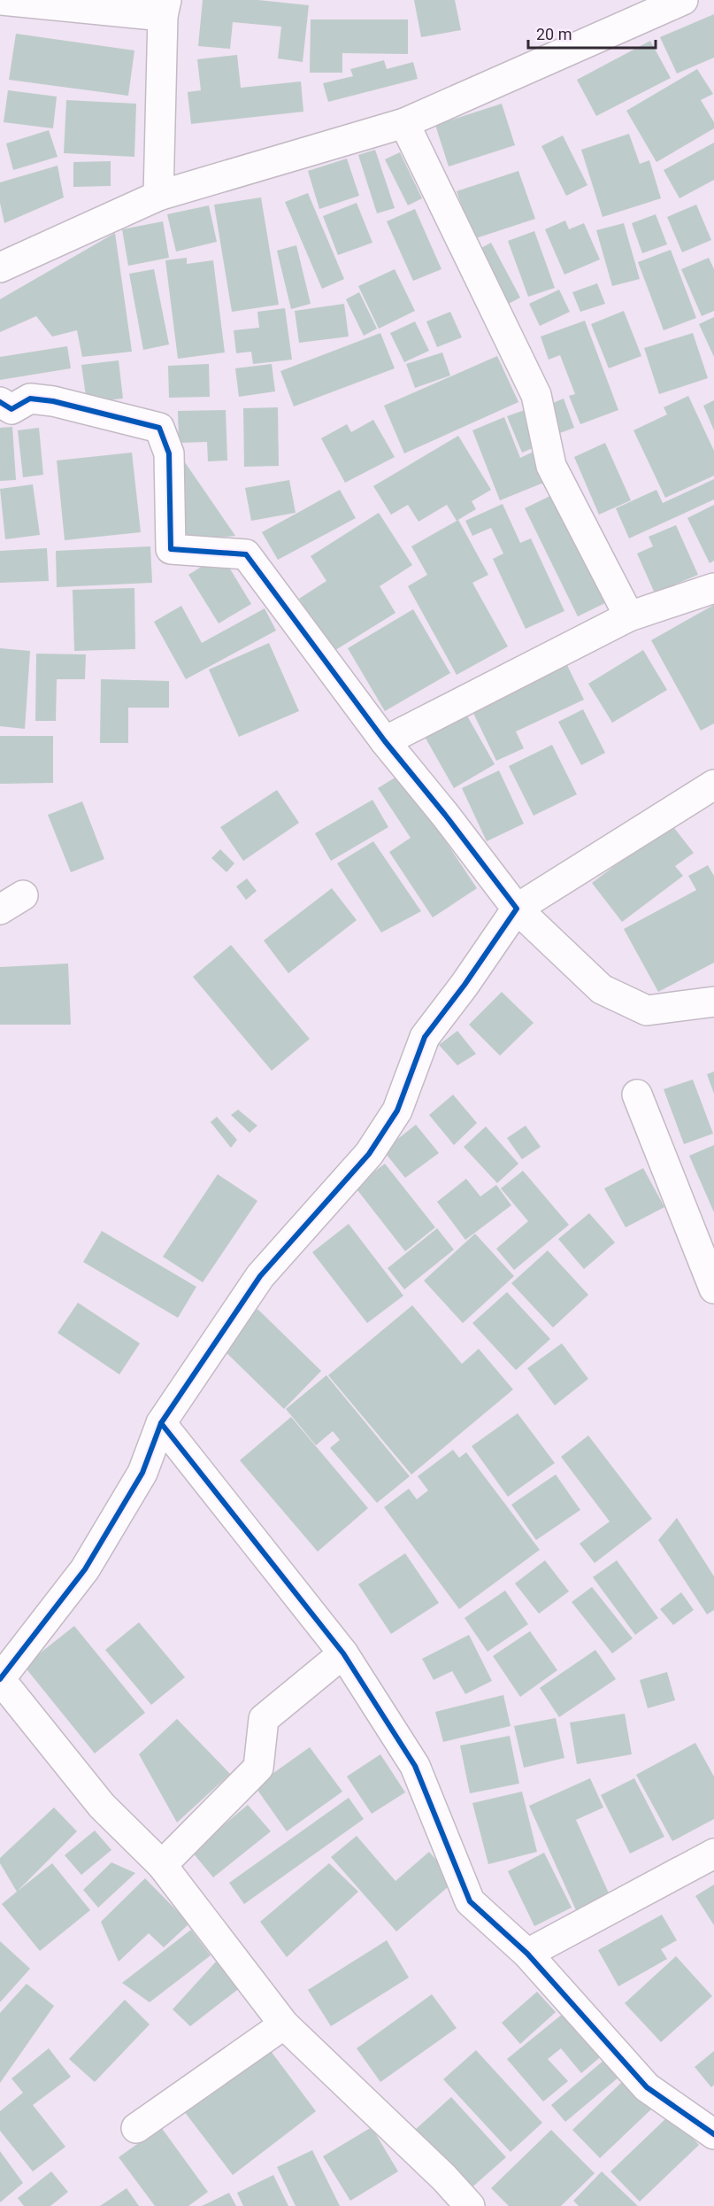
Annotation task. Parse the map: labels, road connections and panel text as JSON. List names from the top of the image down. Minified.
{"scale_bar":"20 m"}
